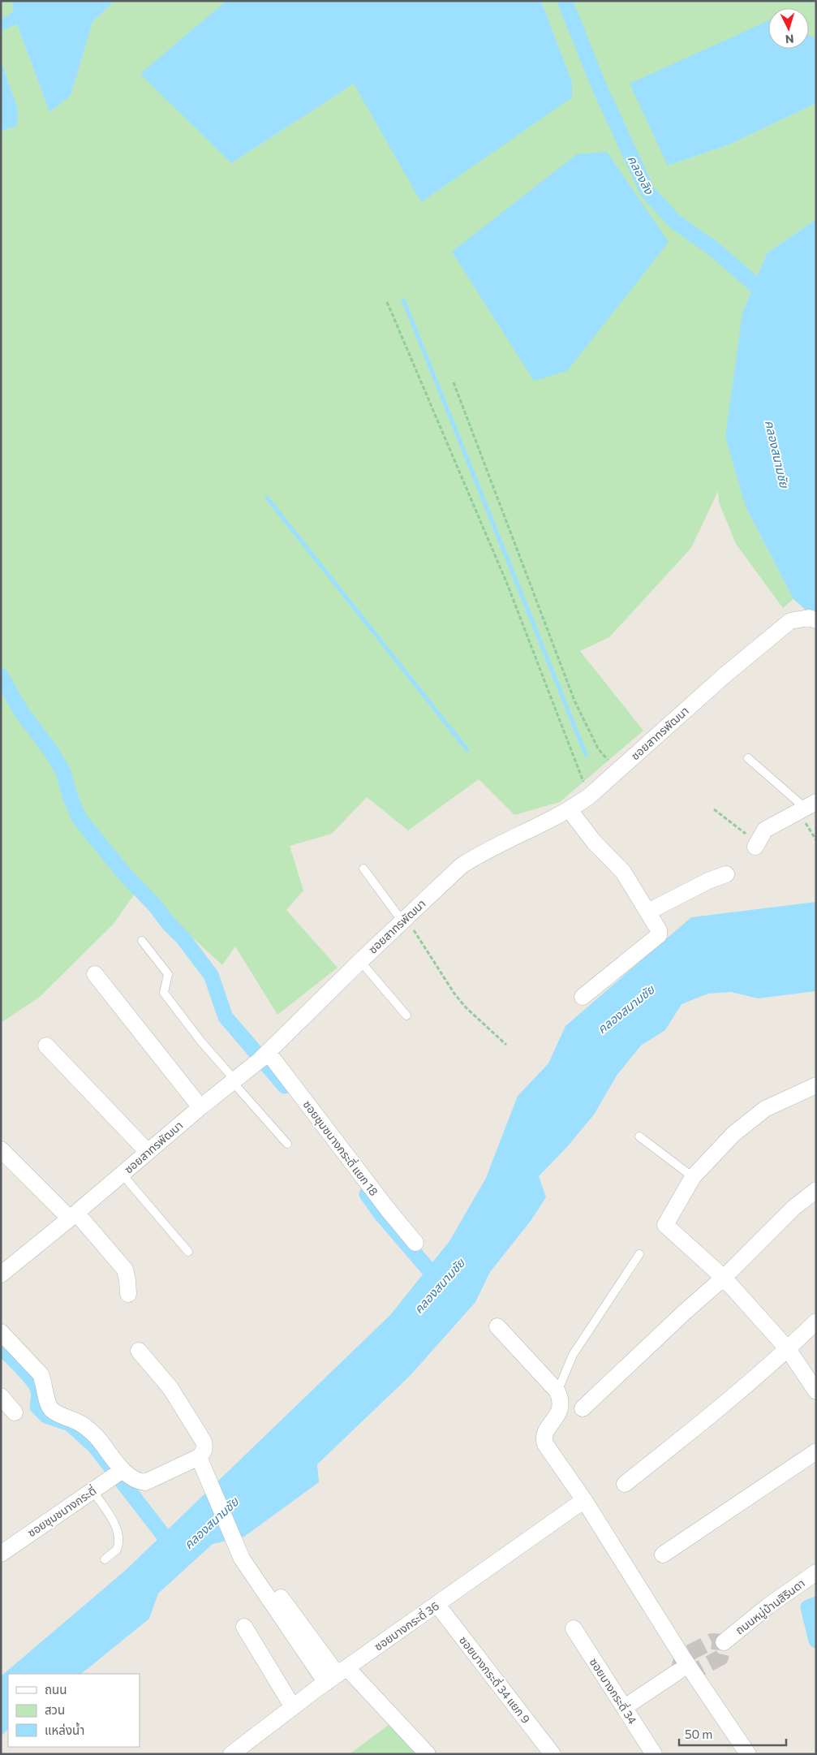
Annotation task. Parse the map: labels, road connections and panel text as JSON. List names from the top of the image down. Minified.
{"streets":{"street":["ซอยสาทรพัฒนา","ซอยชุมชนางกระดี่ แยก 18","ซอยชุมชนางกระดี่","ถนนหมู่บ้านสิรินดา","ซอยบางกระดี่ 36","ซอยบางกระดี่ 34 แยก 9","ซอยบางกระดี่ 34"]},"crossings":[["ซอยสาทรพัฒนา","ซอยชุมชนางกระดี่ แยก 18"],["ซอยบางกระดี่ 36","ซอยบางกระดี่ 34 แยก 9"]],"water":["คลองลิง","คลองสนามชัย"],"legend":["ถนน","สวน","แหล่งน้ำ"],"scale_bar":"50 m","north":"bottom"}
